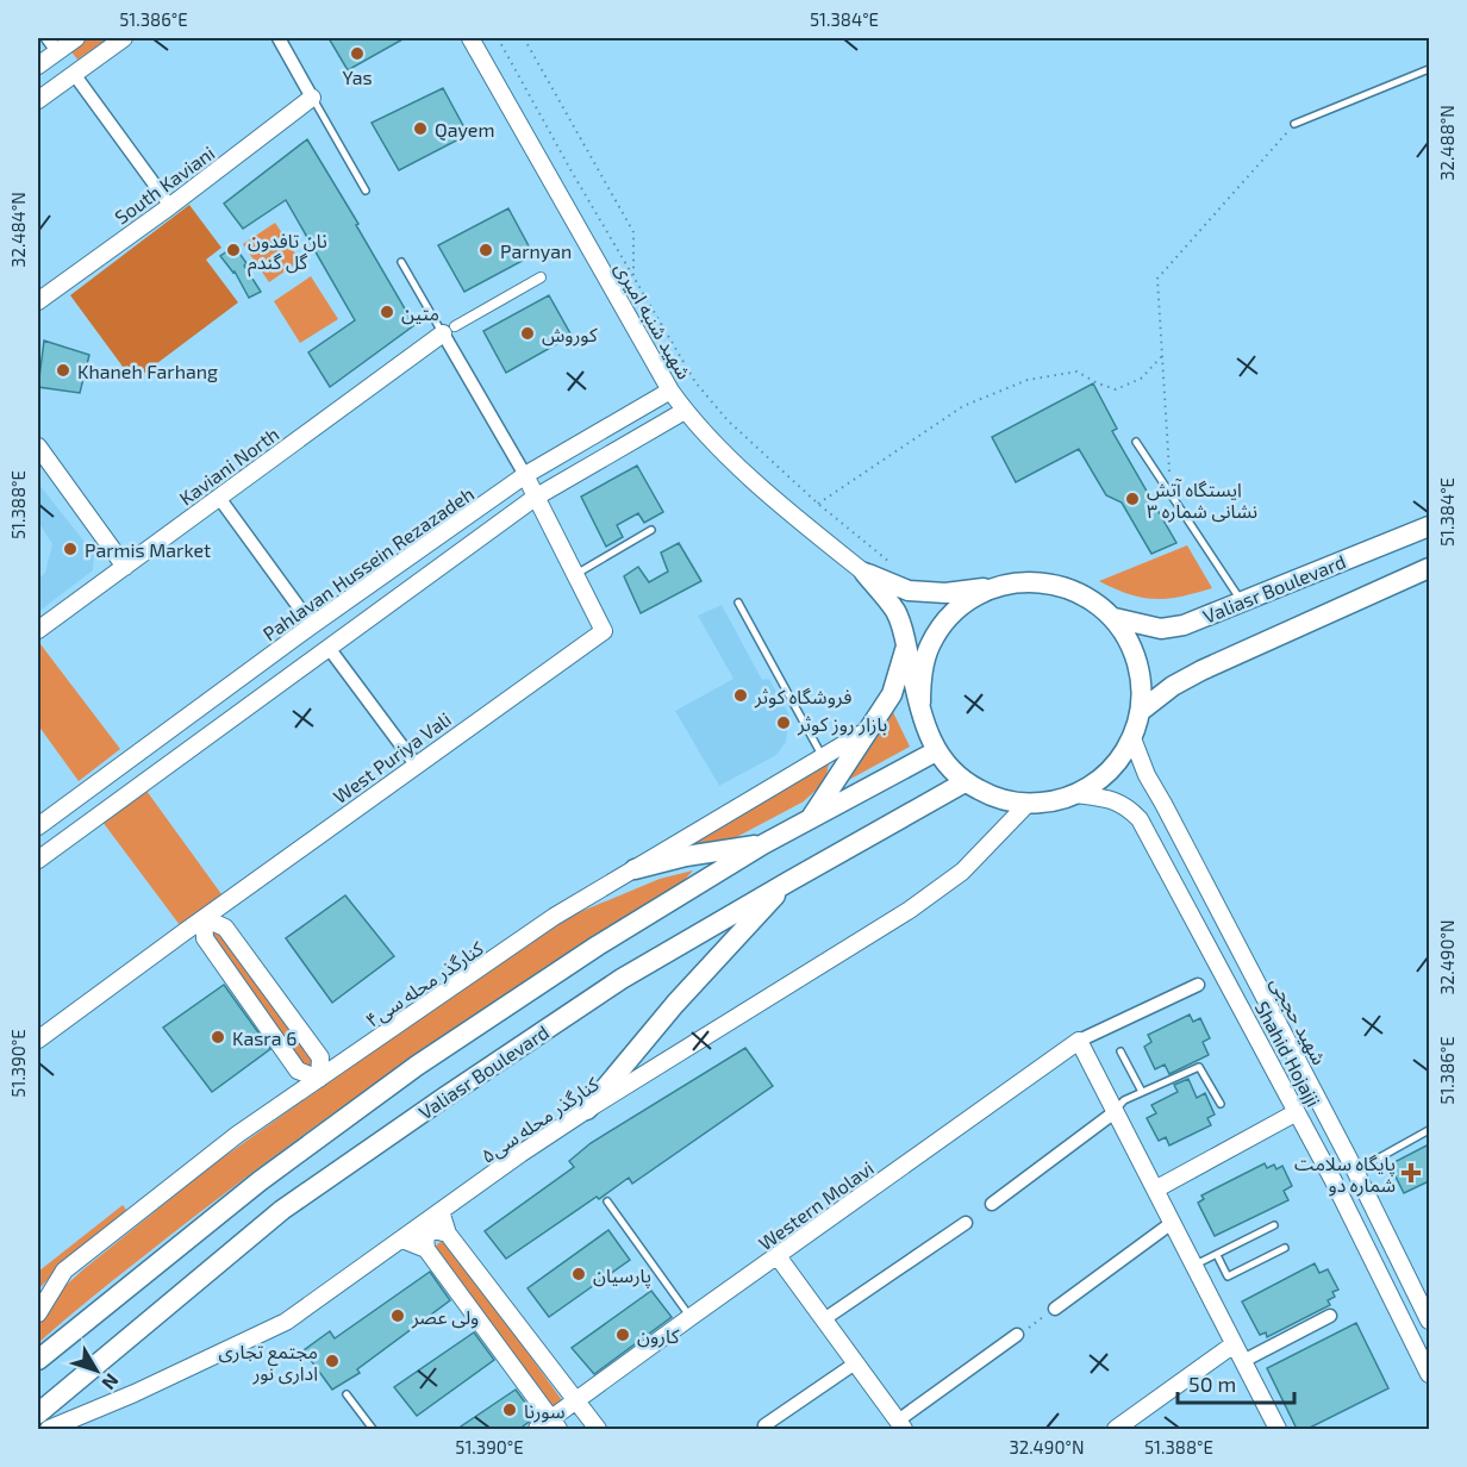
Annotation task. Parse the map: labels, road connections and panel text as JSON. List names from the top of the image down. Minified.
{"streets":{"main road":["Valiasr Boulevard"],"street":["South Kaviani","شهید شنبه امیری","Kaviani North","Pahlavan Hussein Rezazadeh","West Puriya Vali","کنارگذر محله سی۴","شهید حججی","Shahid Hojajji","کنارگذر محله سی۵","Western Molavi"]},"crossings":[["شهید شنبه امیری","Pahlavan Hussein Rezazadeh"],["Valiasr Boulevard","شهید حججی"],["Valiasr Boulevard","Shahid Hojajji"],["Valiasr Boulevard","کنارگذر محله سی۵"],["شهید حججی","Shahid Hojajji"],["شهید حججی","کنارگذر محله سی۵"],["Shahid Hojajji","کنارگذر محله سی۵"]],"places":{"other":["Yas","Qayem","نان تافدون گل گندم","Parnyan","متین","کوروش","Khaneh Farhang","ایستگاه آتش نشانی شماره ۳","Parmis Market","فروشگاه کوثر","بازار روز کوثر","Kasra 6","پارسیان","ولی عصر","کارون","مجتمع تجاری اداری نور","سورنا"],"health":["پایگاه سلامت شماره دو"]},"scale_bar":"50 m","north":"bottom right","coordinates":["51.386°E","51.384°E","32.488°N","32.484°N","51.388°E","32.490°N","51.390°E"]}
